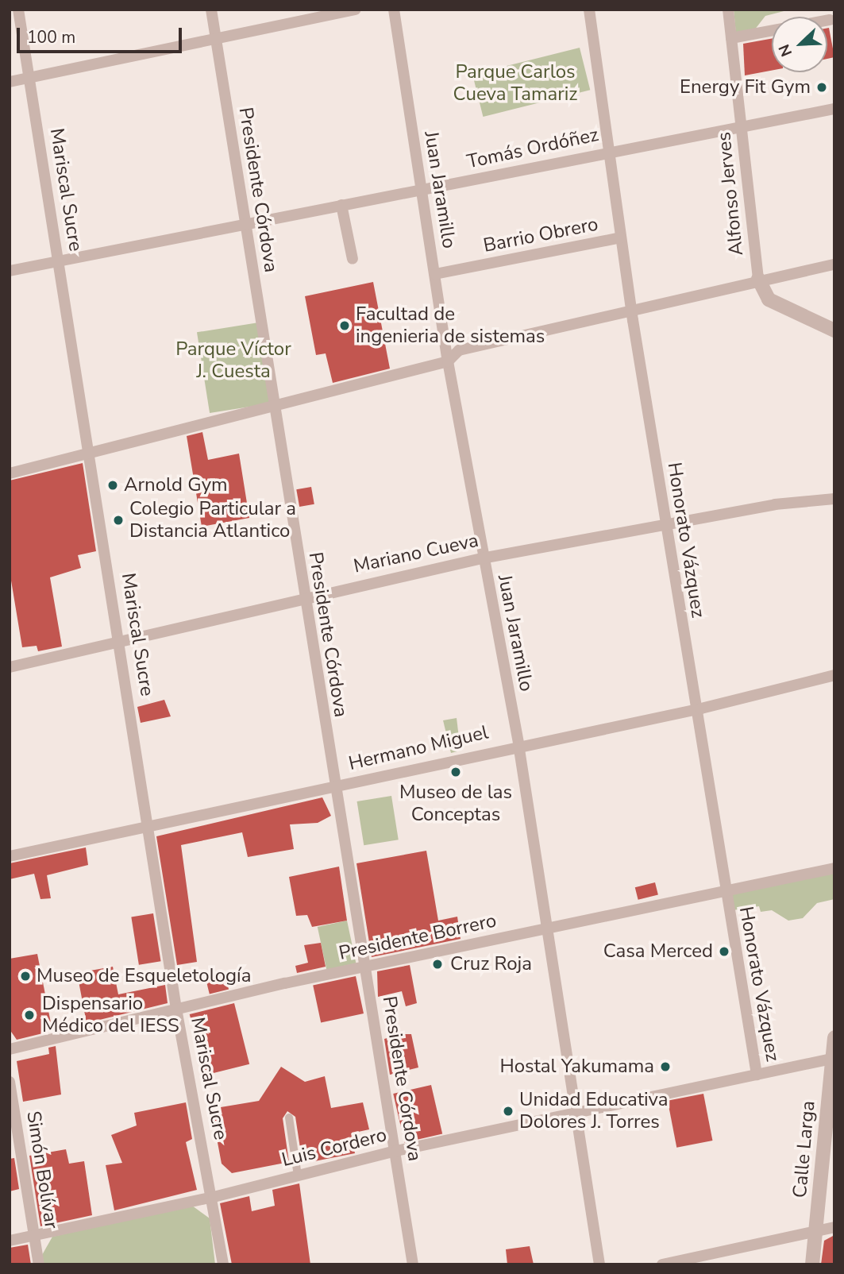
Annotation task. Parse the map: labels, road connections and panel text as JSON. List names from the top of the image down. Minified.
{"streets":{"street":["Tomás Ordóñez","Mariscal Sucre","Presidente Córdova","Juan Jaramillo","Alfonso Jerves","Barrio Obrero","Honorato Vázquez","Mariano Cueva","Hermano Miguel","Presidente Borrero","Luis Cordero","Calle Larga","Simón Bolívar"]},"crossings":[["Tomás Ordóñez","Mariscal Sucre"],["Tomás Ordóñez","Presidente Córdova"],["Tomás Ordóñez","Juan Jaramillo"],["Tomás Ordóñez","Alfonso Jerves"],["Tomás Ordóñez","Honorato Vázquez"],["Mariscal Sucre","Mariano Cueva"],["Mariscal Sucre","Hermano Miguel"],["Mariscal Sucre","Presidente Borrero"],["Mariscal Sucre","Luis Cordero"],["Presidente Córdova","Mariano Cueva"],["Presidente Córdova","Hermano Miguel"],["Presidente Córdova","Presidente Borrero"],["Presidente Córdova","Luis Cordero"],["Juan Jaramillo","Barrio Obrero"],["Juan Jaramillo","Mariano Cueva"],["Juan Jaramillo","Hermano Miguel"],["Juan Jaramillo","Presidente Borrero"],["Juan Jaramillo","Luis Cordero"],["Barrio Obrero","Honorato Vázquez"],["Honorato Vázquez","Mariano Cueva"],["Honorato Vázquez","Hermano Miguel"],["Honorato Vázquez","Presidente Borrero"],["Honorato Vázquez","Luis Cordero"],["Luis Cordero","Calle Larga"],["Luis Cordero","Simón Bolívar"]],"parks":["Parque Carlos Cueva Tamariz","Parque Víctor J. Cuesta"],"places":["Energy Fit Gym","Facultad de ingenieria de sistemas","Arnold Gym","Colegio Particular a Distancia Atlantico","Museo de las Conceptas","Casa Merced","Cruz Roja","Museo de Esqueletología","Dispensario Médico del IESS","Hostal Yakumama","Unidad Educativa Dolores J. Torres"],"scale_bar":"100 m","north":"bottom left"}
